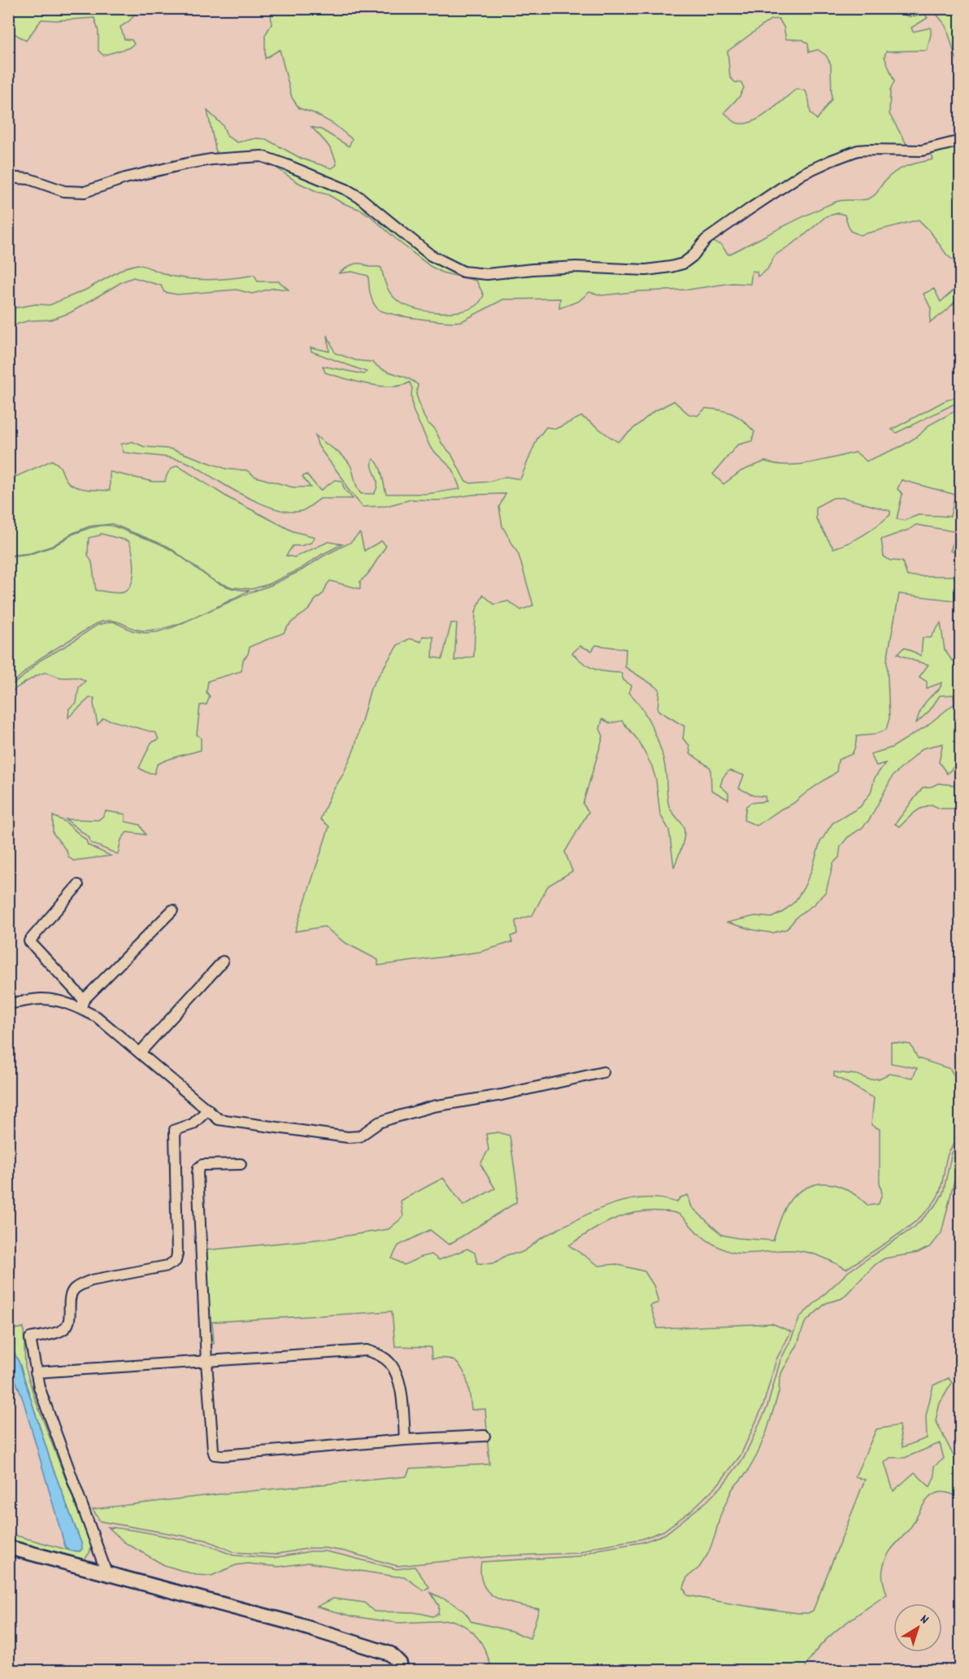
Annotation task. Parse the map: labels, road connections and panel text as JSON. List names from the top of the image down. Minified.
{"north":"top right"}
